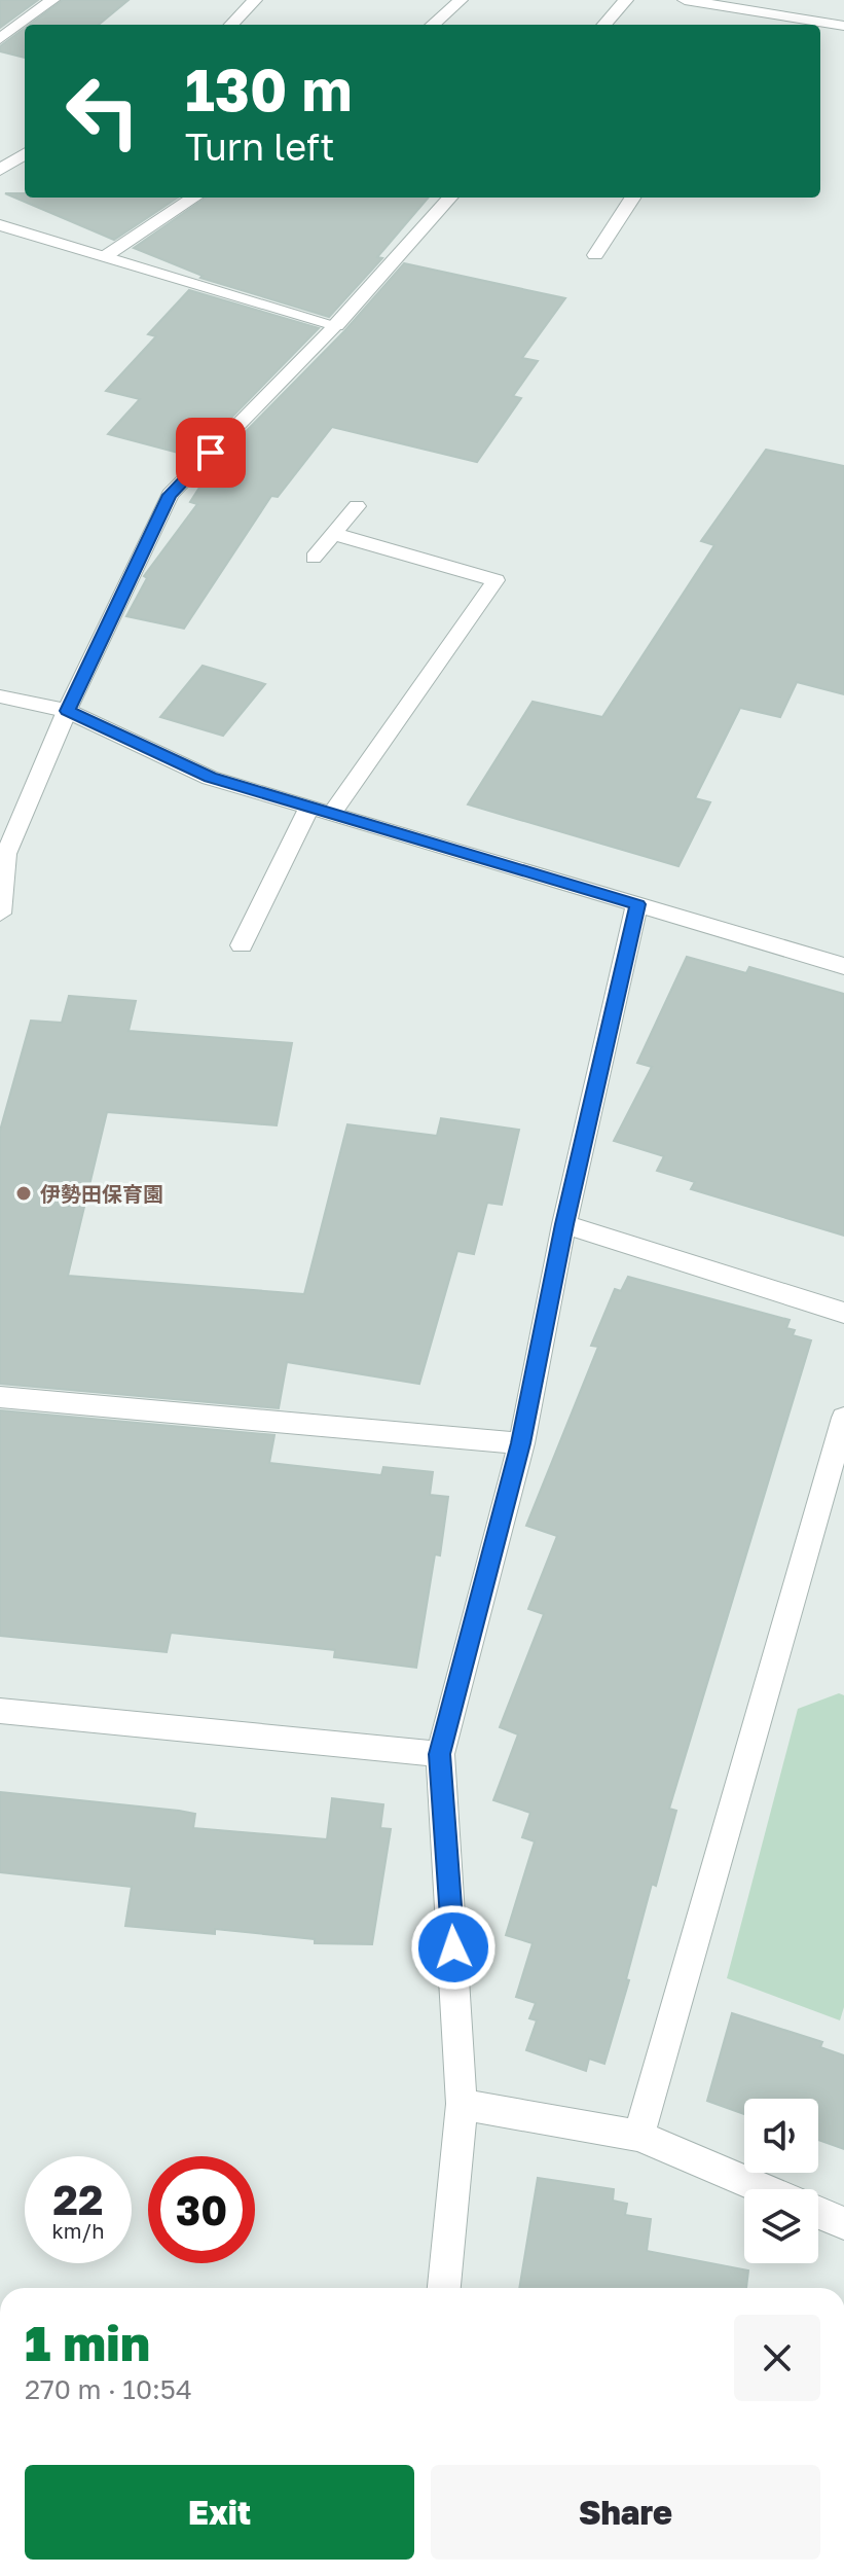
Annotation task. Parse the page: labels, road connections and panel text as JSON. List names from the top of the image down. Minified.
{"places":["伊勢田保育園"],"page":{"turn":["130 m","Turn left"],"speed":"22 km/h","limit":"30","heading":["1 min","270 m · 10:54"],"buttons":["Exit","Share"]}}
